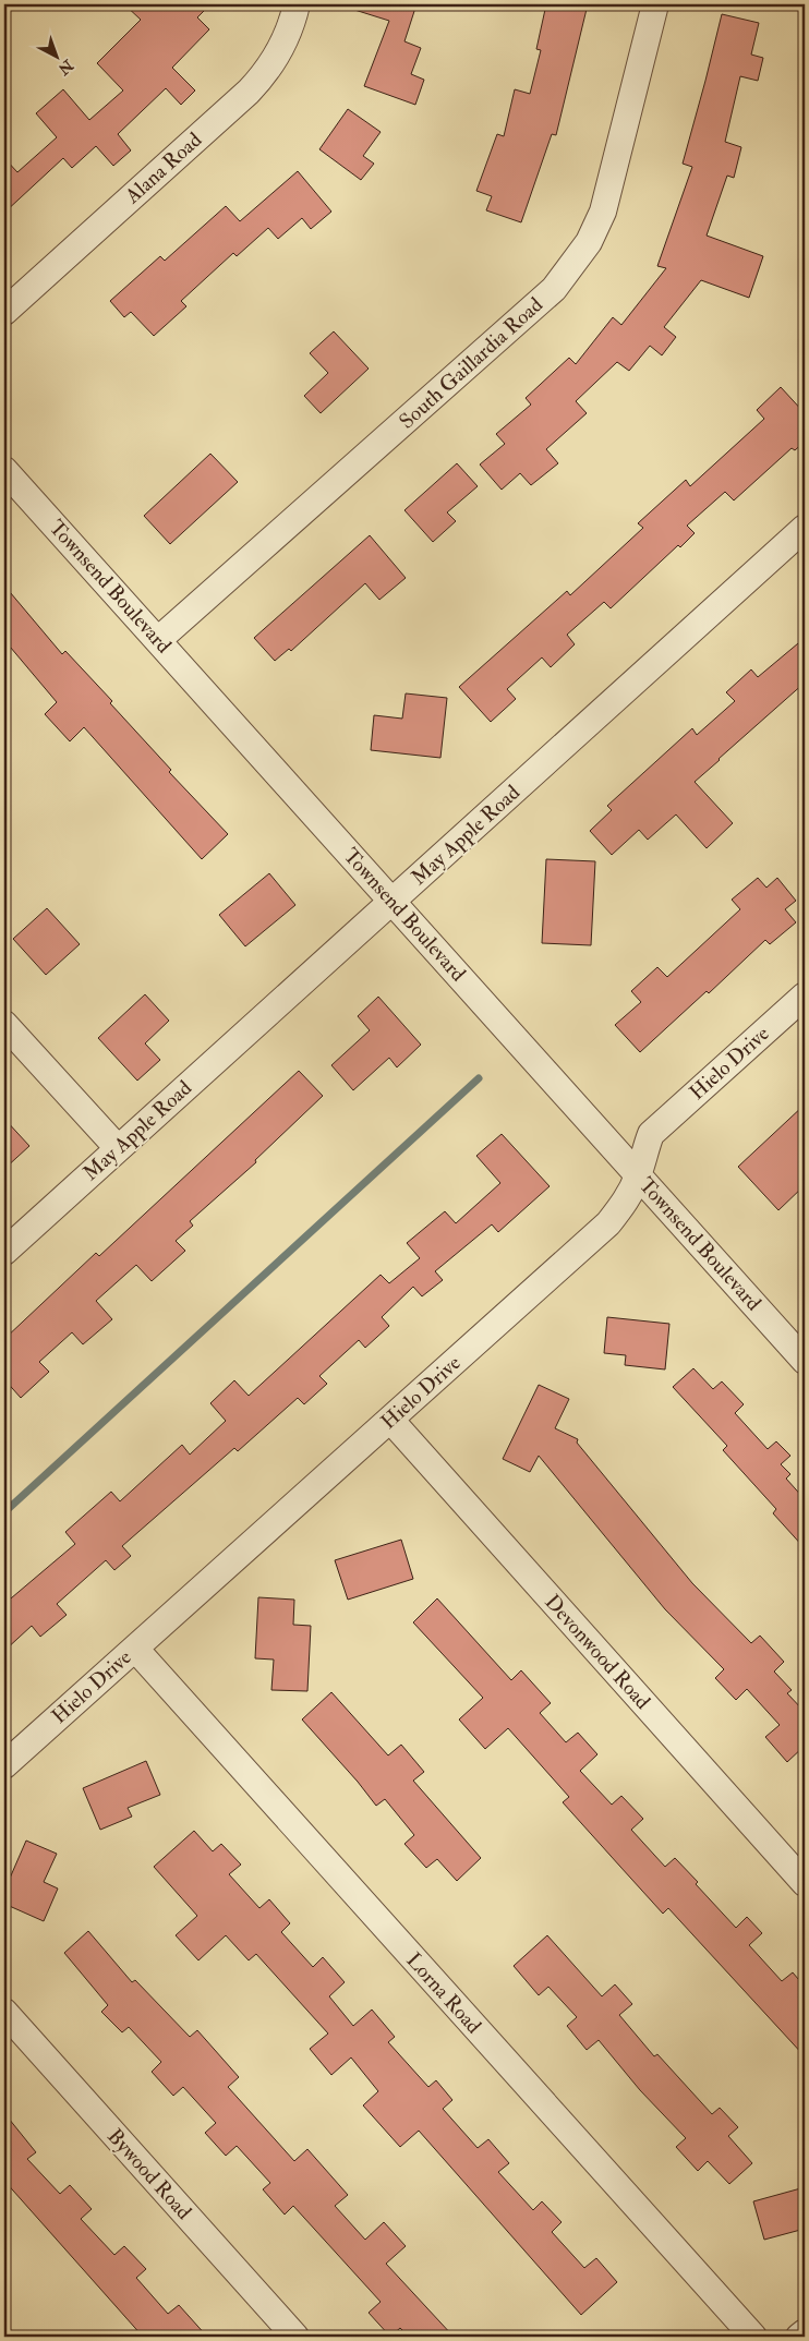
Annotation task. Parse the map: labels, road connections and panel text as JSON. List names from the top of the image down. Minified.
{"streets":{"street":["Alana Road","South Gaillardia Road","Townsend Boulevard","May Apple Road","Hielo Drive","Devonwood Road","Lorna Road","Bywood Road"]},"crossings":[["South Gaillardia Road","Townsend Boulevard"],["Townsend Boulevard","May Apple Road"],["Townsend Boulevard","Hielo Drive"],["Hielo Drive","Devonwood Road"],["Hielo Drive","Lorna Road"]],"north":"bottom right"}
